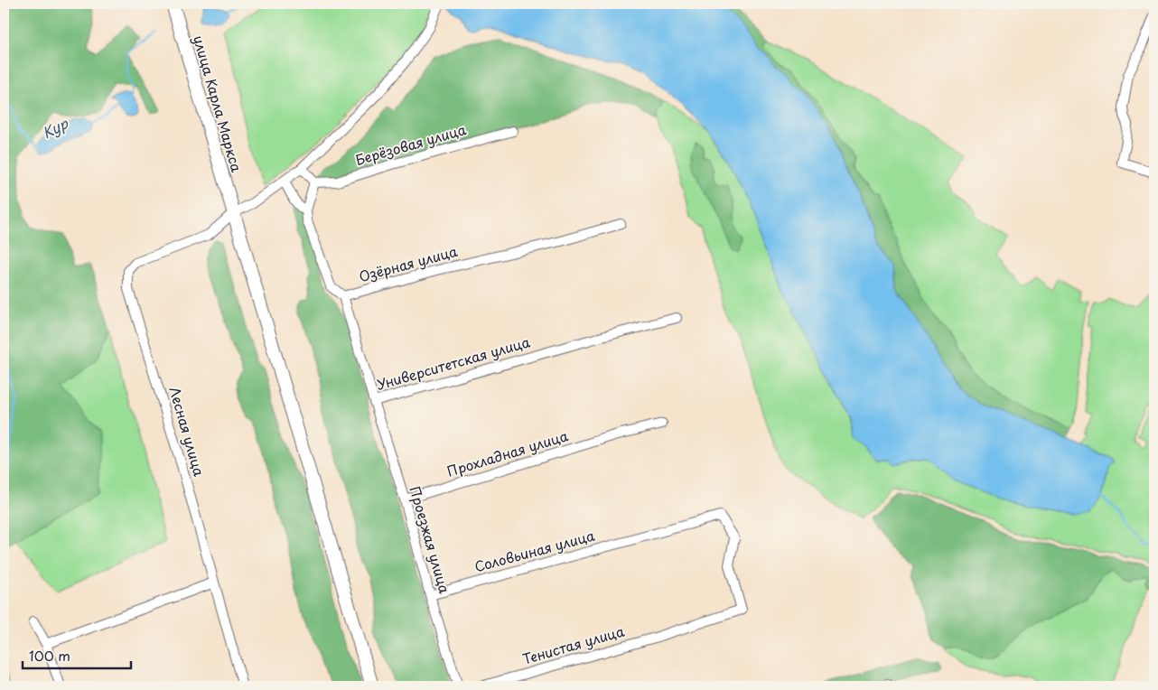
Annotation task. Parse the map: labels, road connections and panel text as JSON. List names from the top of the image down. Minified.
{"streets":{"main road":["улица Карла Маркса"],"street":["Берёзовая улица","Озёрная улица","Университетская улица","Лесная улица","Прохладная улица","Проезжая улица","Соловьиная улица","Тенистая улица"]},"crossings":[["улица Карла Маркса","Лесная улица"],["Озёрная улица","Университетская улица"],["Университетская улица","Проезжая улица"],["Прохладная улица","Проезжая улица"],["Проезжая улица","Соловьиная улица"],["Соловьиная улица","Тенистая улица"]],"water":["Кур"],"scale_bar":"100 m"}
